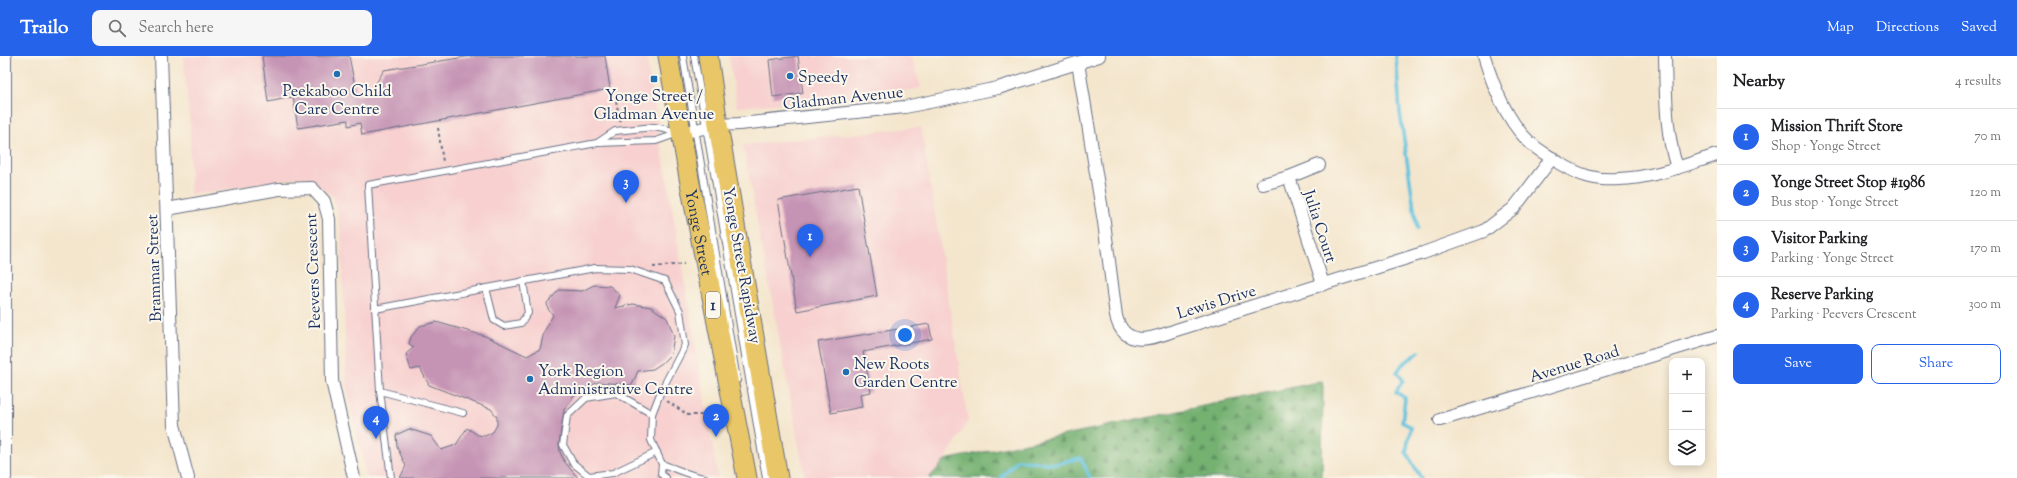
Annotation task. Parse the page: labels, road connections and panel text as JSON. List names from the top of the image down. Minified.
{"streets":{"main road":["Yonge Street","1"],"street":["Gladman Avenue","Julia Court","Brammar Street","Peevers Crescent","Lewis Drive","Avenue Road"],"lane":["Yonge Street Rapidway"]},"crossings":[["Gladman Avenue","Yonge Street"],["Gladman Avenue","Yonge Street Rapidway"],["Gladman Avenue","Lewis Drive"],["Julia Court","Lewis Drive"],["Yonge Street","Yonge Street Rapidway"],["Brammar Street","Peevers Crescent"]],"places":{"other":["Peekaboo Child Care Centre","Speedy","New Roots Garden Centre","York Region Administrative Centre"],"transit":["Yonge Street / Gladman Avenue"]},"page":{"header":"Trailo","search":"Search here","nav":["Map","Directions","Saved"],"heading":["Nearby","4 results"],"list":[{"mark":"1","name":"Mission Thrift Store","note":"Shop · Yonge Street","value":"70 m"},{"mark":"2","name":"Yonge Street Stop #1986","note":"Bus stop · Yonge Street","value":"120 m"},{"mark":"3","name":"Visitor Parking","note":"Parking · Yonge Street","value":"170 m"},{"mark":"4","name":"Reserve Parking","note":"Parking · Peevers Crescent","value":"300 m"}],"pins":["3","1","2","4"],"buttons":["Save","Share"],"map_buttons":["+","−"]}}
